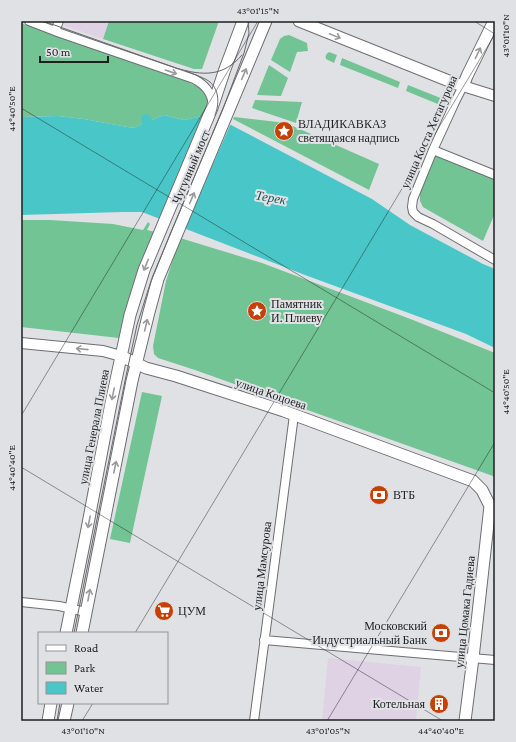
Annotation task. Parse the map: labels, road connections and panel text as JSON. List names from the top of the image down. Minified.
{"streets":{"main road":["улица Коста Хетагурова","Чугунный мост","улица Коцоева","улица Генерала Плиева","улица Цомака Гадиева"],"street":["улица Мамсурова"]},"crossings":[["Чугунный мост","улица Коцоева"],["Чугунный мост","улица Генерала Плиева"],["улица Коцоева","улица Генерала Плиева"],["улица Коцоева","улица Мамсурова"],["улица Коцоева","улица Цомака Гадиева"]],"water":["Терек"],"places":{"place":["ВЛАДИКАВКАЗ светящаяся надпись","Памятник И. Плиеву"],"bank":["ВТБ","Московский Индустриальный Банк"],"supermarket":["ЦУМ"],"building":["Котельная"]},"legend":["Road","Park","Water"],"scale_bar":"50 m","coordinates":["43°01'15\"N","43°01'10\"N","44°40'50\"E","44°40'40\"E","43°01'05\"N"]}
